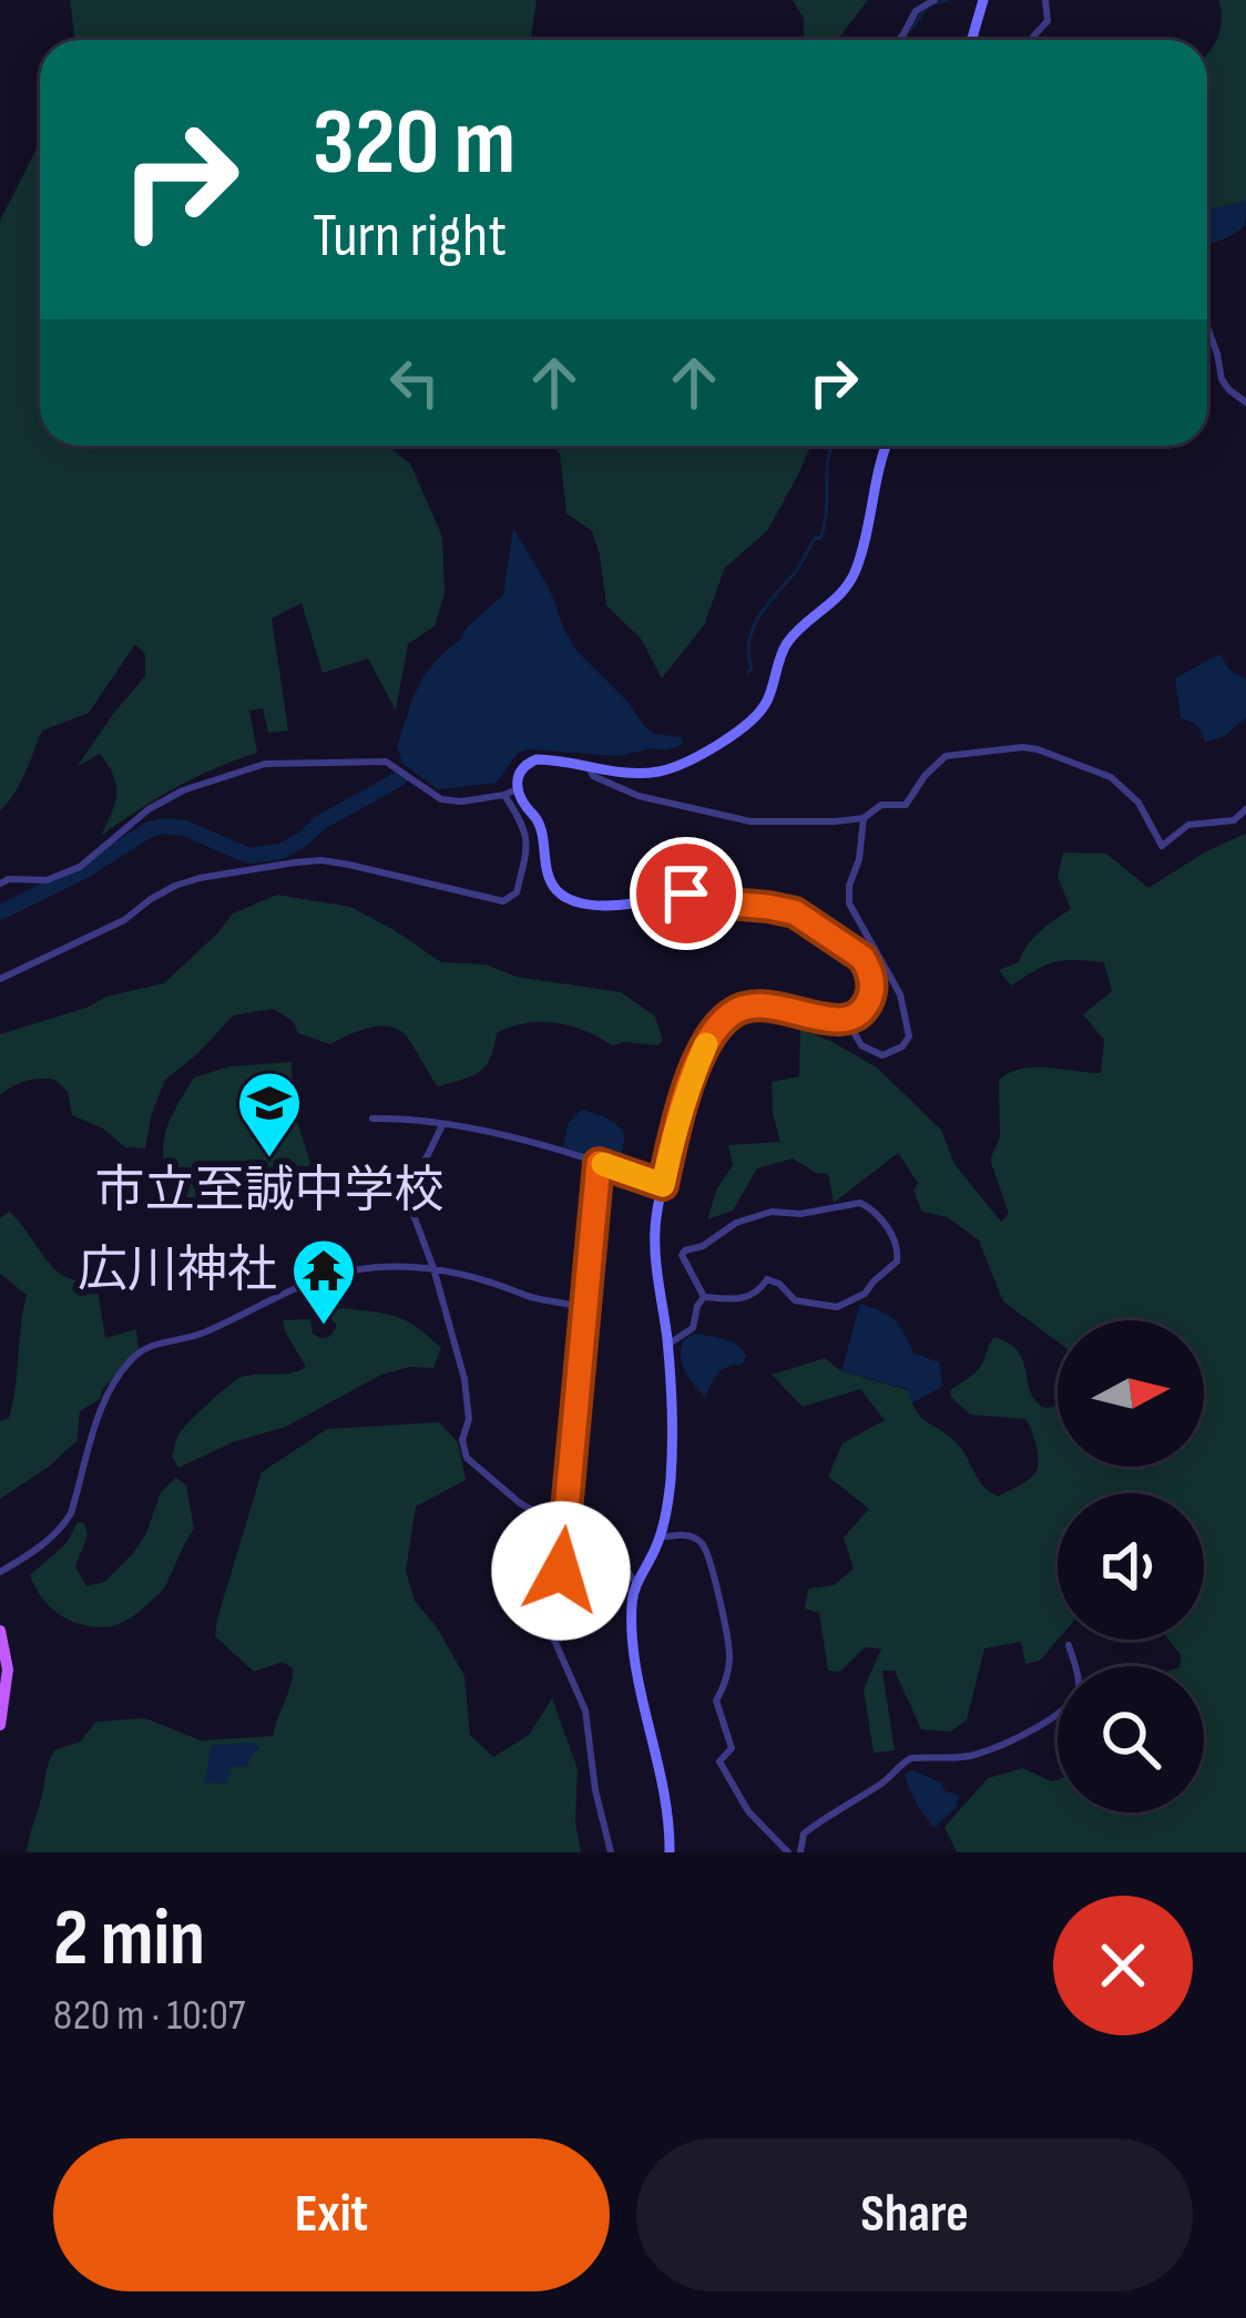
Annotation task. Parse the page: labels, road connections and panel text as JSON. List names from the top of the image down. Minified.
{"places":{"school or university":["市立至誠中学校"],"temple":["広川神社"]},"north":"right","page":{"turn":["320 m","Turn right"],"heading":["2 min","820 m · 10:07"],"buttons":["Exit","Share"]}}
